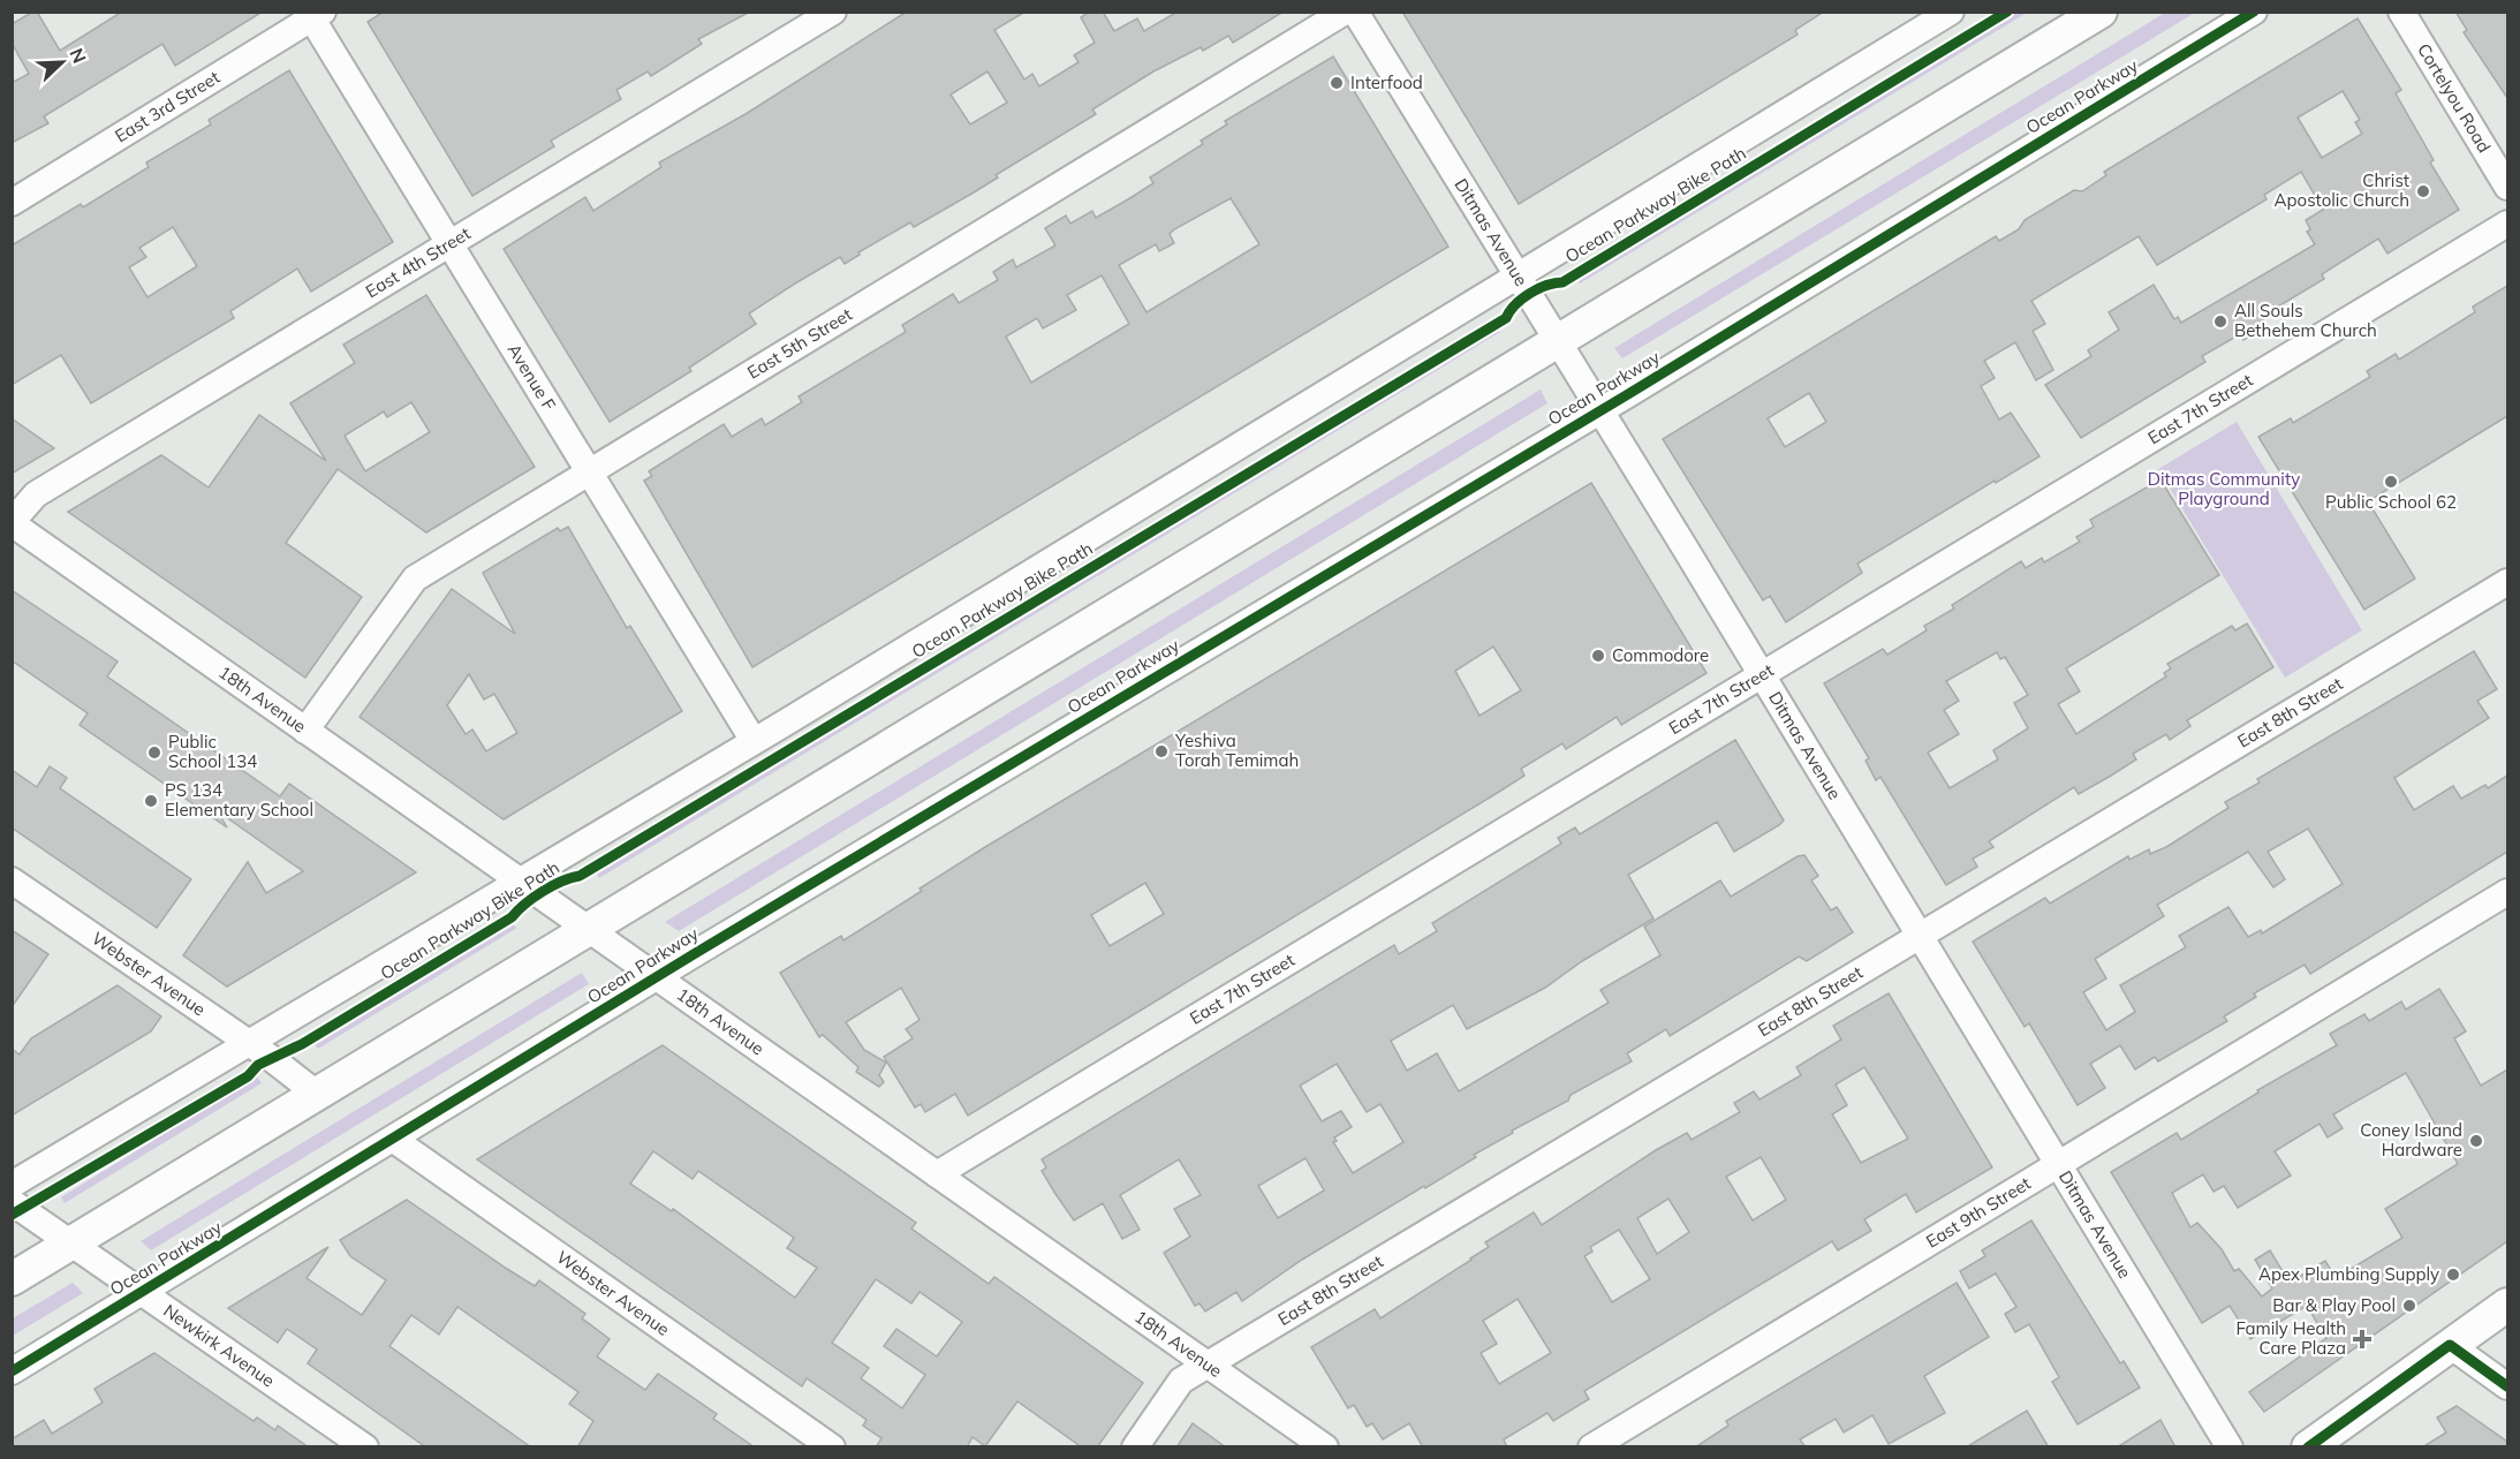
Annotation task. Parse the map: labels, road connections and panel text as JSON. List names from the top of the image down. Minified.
{"streets":{"street":["Ocean Parkway","Cortelyou Road","East 3rd Street","Ditmas Avenue","East 4th Street","East 5th Street","Avenue F","East 7th Street","18th Avenue","East 8th Street","Webster Avenue","East 9th Street","Newkirk Avenue"],"cycle path":["Ocean Parkway Bike Path"]},"crossings":[["Ocean Parkway","Ditmas Avenue"],["Ocean Parkway","18th Avenue"],["Ocean Parkway","Webster Avenue"],["Ocean Parkway","Newkirk Avenue"],["East 3rd Street","Avenue F"],["Ditmas Avenue","East 7th Street"],["Ditmas Avenue","East 8th Street"],["Ditmas Avenue","East 9th Street"],["East 4th Street","Avenue F"],["East 4th Street","18th Avenue"],["East 5th Street","Avenue F"],["East 5th Street","18th Avenue"],["East 7th Street","18th Avenue"],["18th Avenue","East 8th Street"]],"parks":["Ditmas Community Playground"],"places":{"other":["Interfood","Christ Apostolic Church","All Souls Bethehem Church","Public School 62","Commodore","Yeshiva Torah Temimah","Public School 134","PS 134 Elementary School","Coney Island Hardware","Apex Plumbing Supply","Bar & Play Pool"],"health":["Family Health Care Plaza"]},"north":"top right"}
